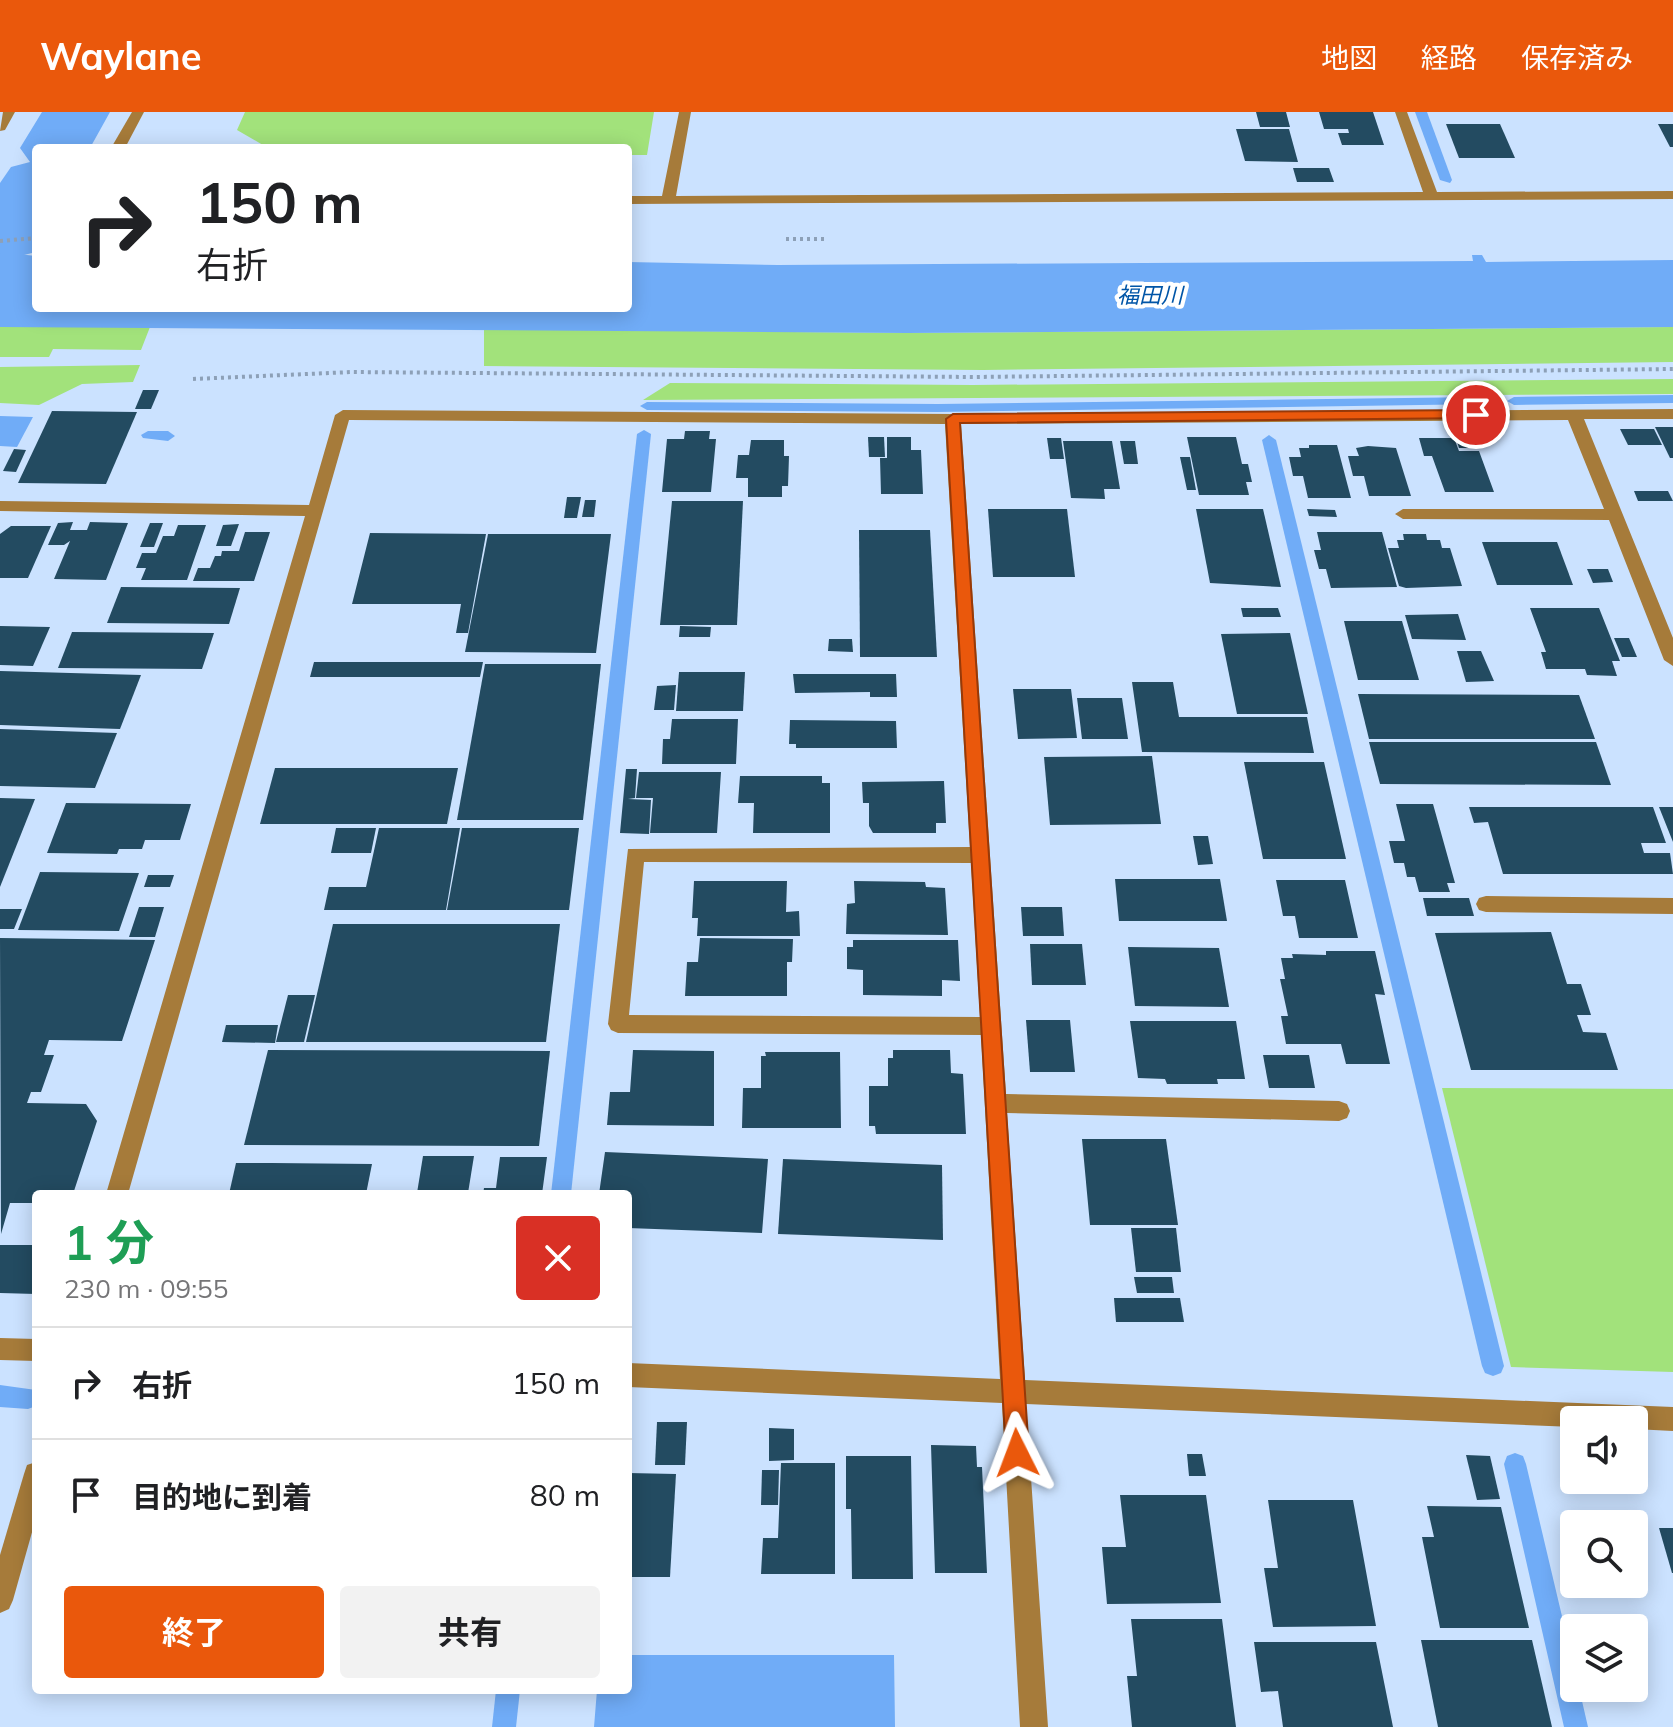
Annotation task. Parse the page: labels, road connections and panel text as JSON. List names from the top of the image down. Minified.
{"water":["福田川"],"page":{"header":"Waylane","nav":["地図","経路","保存済み"],"turn":["150 m","右折"],"heading":["1 分","230 m · 09:55"],"list":[{"name":"右折","value":"150 m"},{"name":"目的地に到着","value":"80 m"}],"buttons":["終了","共有"]}}
